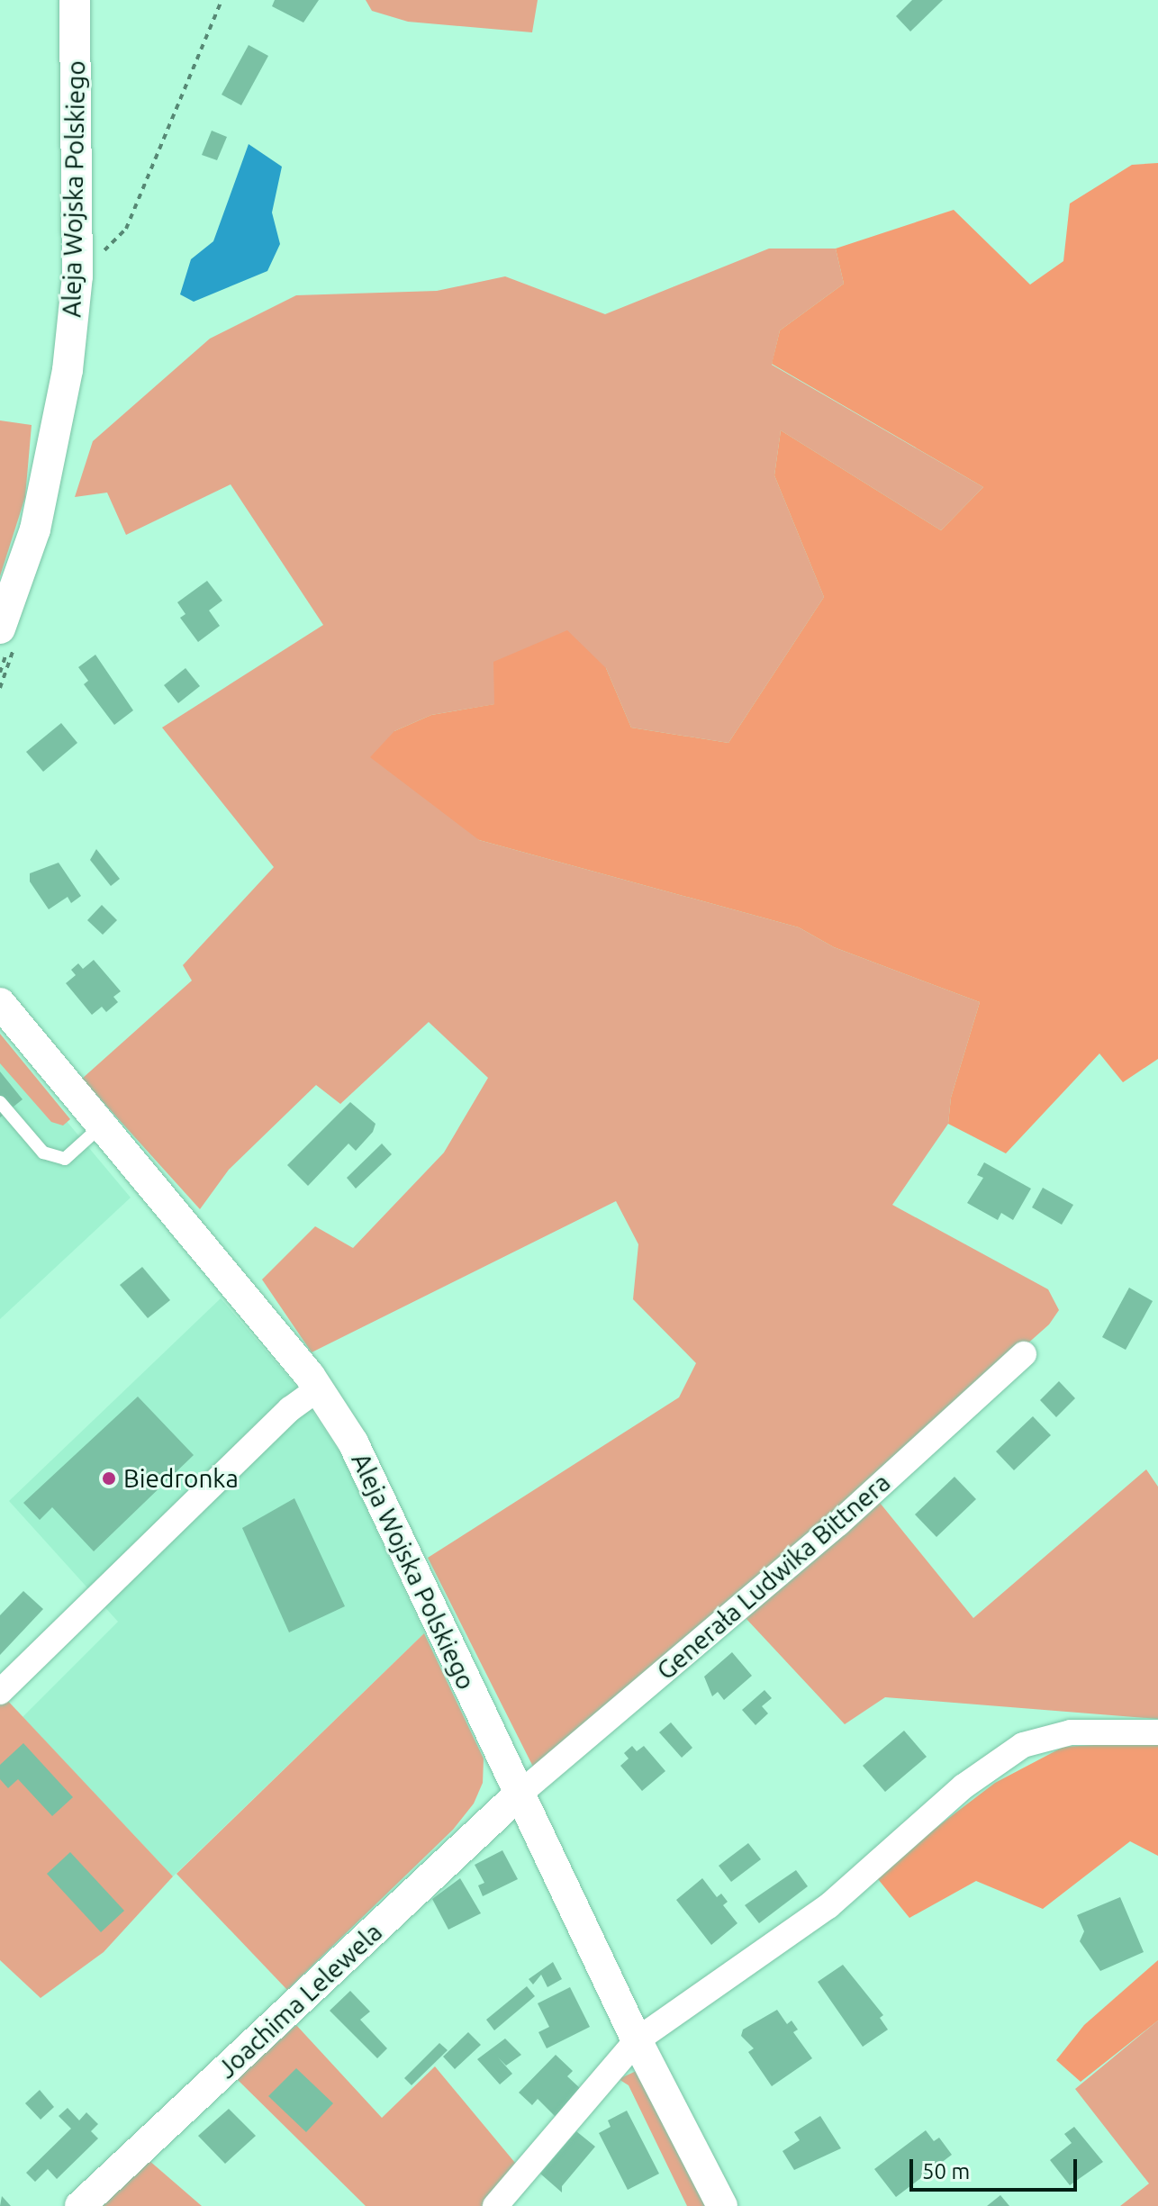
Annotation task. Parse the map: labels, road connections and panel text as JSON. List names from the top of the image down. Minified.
{"streets":{"street":["Aleja Wojska Polskiego","Generała Ludwika Bittnera","Joachima Lelewela"]},"crossings":[["Aleja Wojska Polskiego","Generała Ludwika Bittnera"],["Aleja Wojska Polskiego","Joachima Lelewela"],["Generała Ludwika Bittnera","Joachima Lelewela"]],"places":["Biedronka"],"scale_bar":"50 m"}
